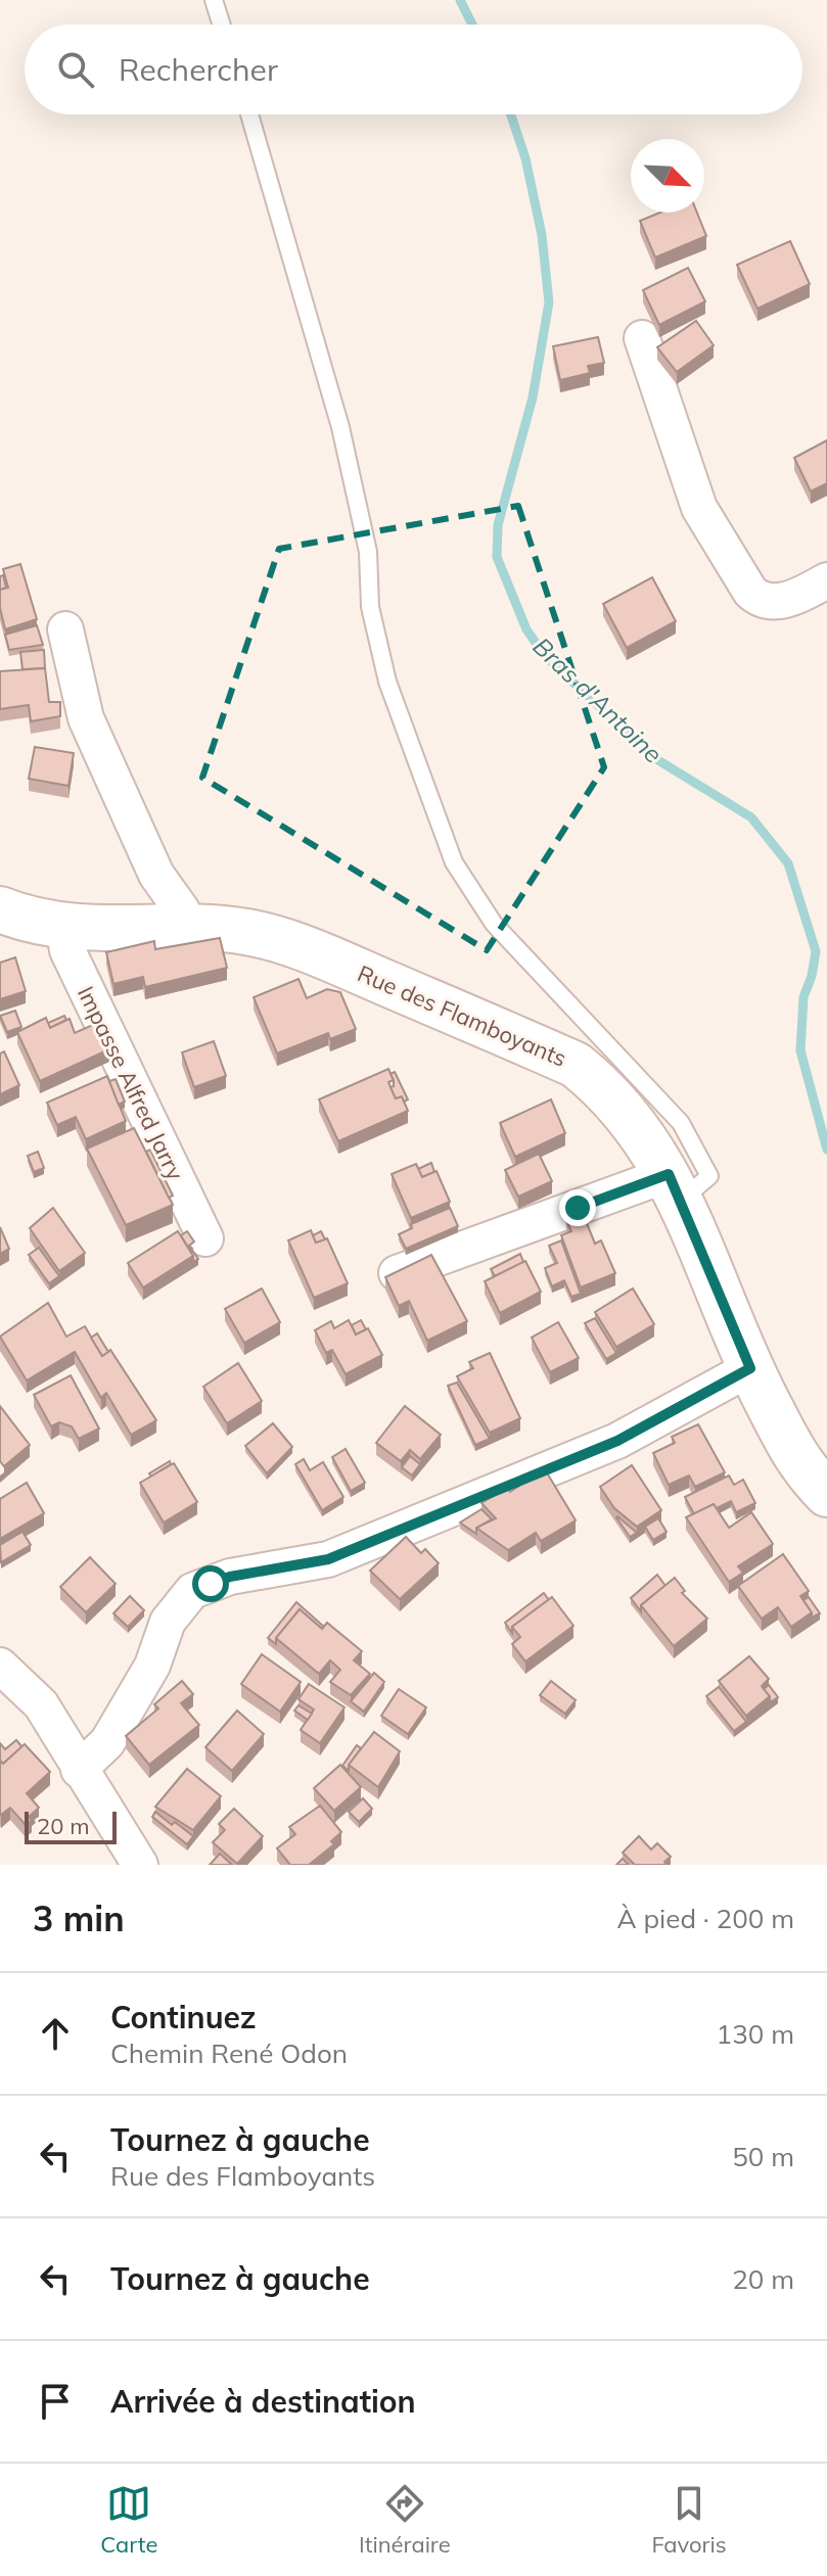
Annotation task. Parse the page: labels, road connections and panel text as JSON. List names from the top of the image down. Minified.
{"streets":{"main road":["Rue des Flamboyants"],"street":["Impasse Alfred Jarry"]},"crossings":[["Rue des Flamboyants","Impasse Alfred Jarry"]],"water":["Bras d'Antoine"],"scale_bar":"20 m","north":"bottom right","page":{"search":"Rechercher","scale":"20 m","heading":["3 min","À pied · 200 m"],"list":[["Continuez","Chemin René Odon","130 m"],["Tournez à gauche","Rue des Flamboyants","50 m"],["Tournez à gauche","20 m"],"Arrivée à destination"],"nav":["Carte","Itinéraire","Favoris"]}}
